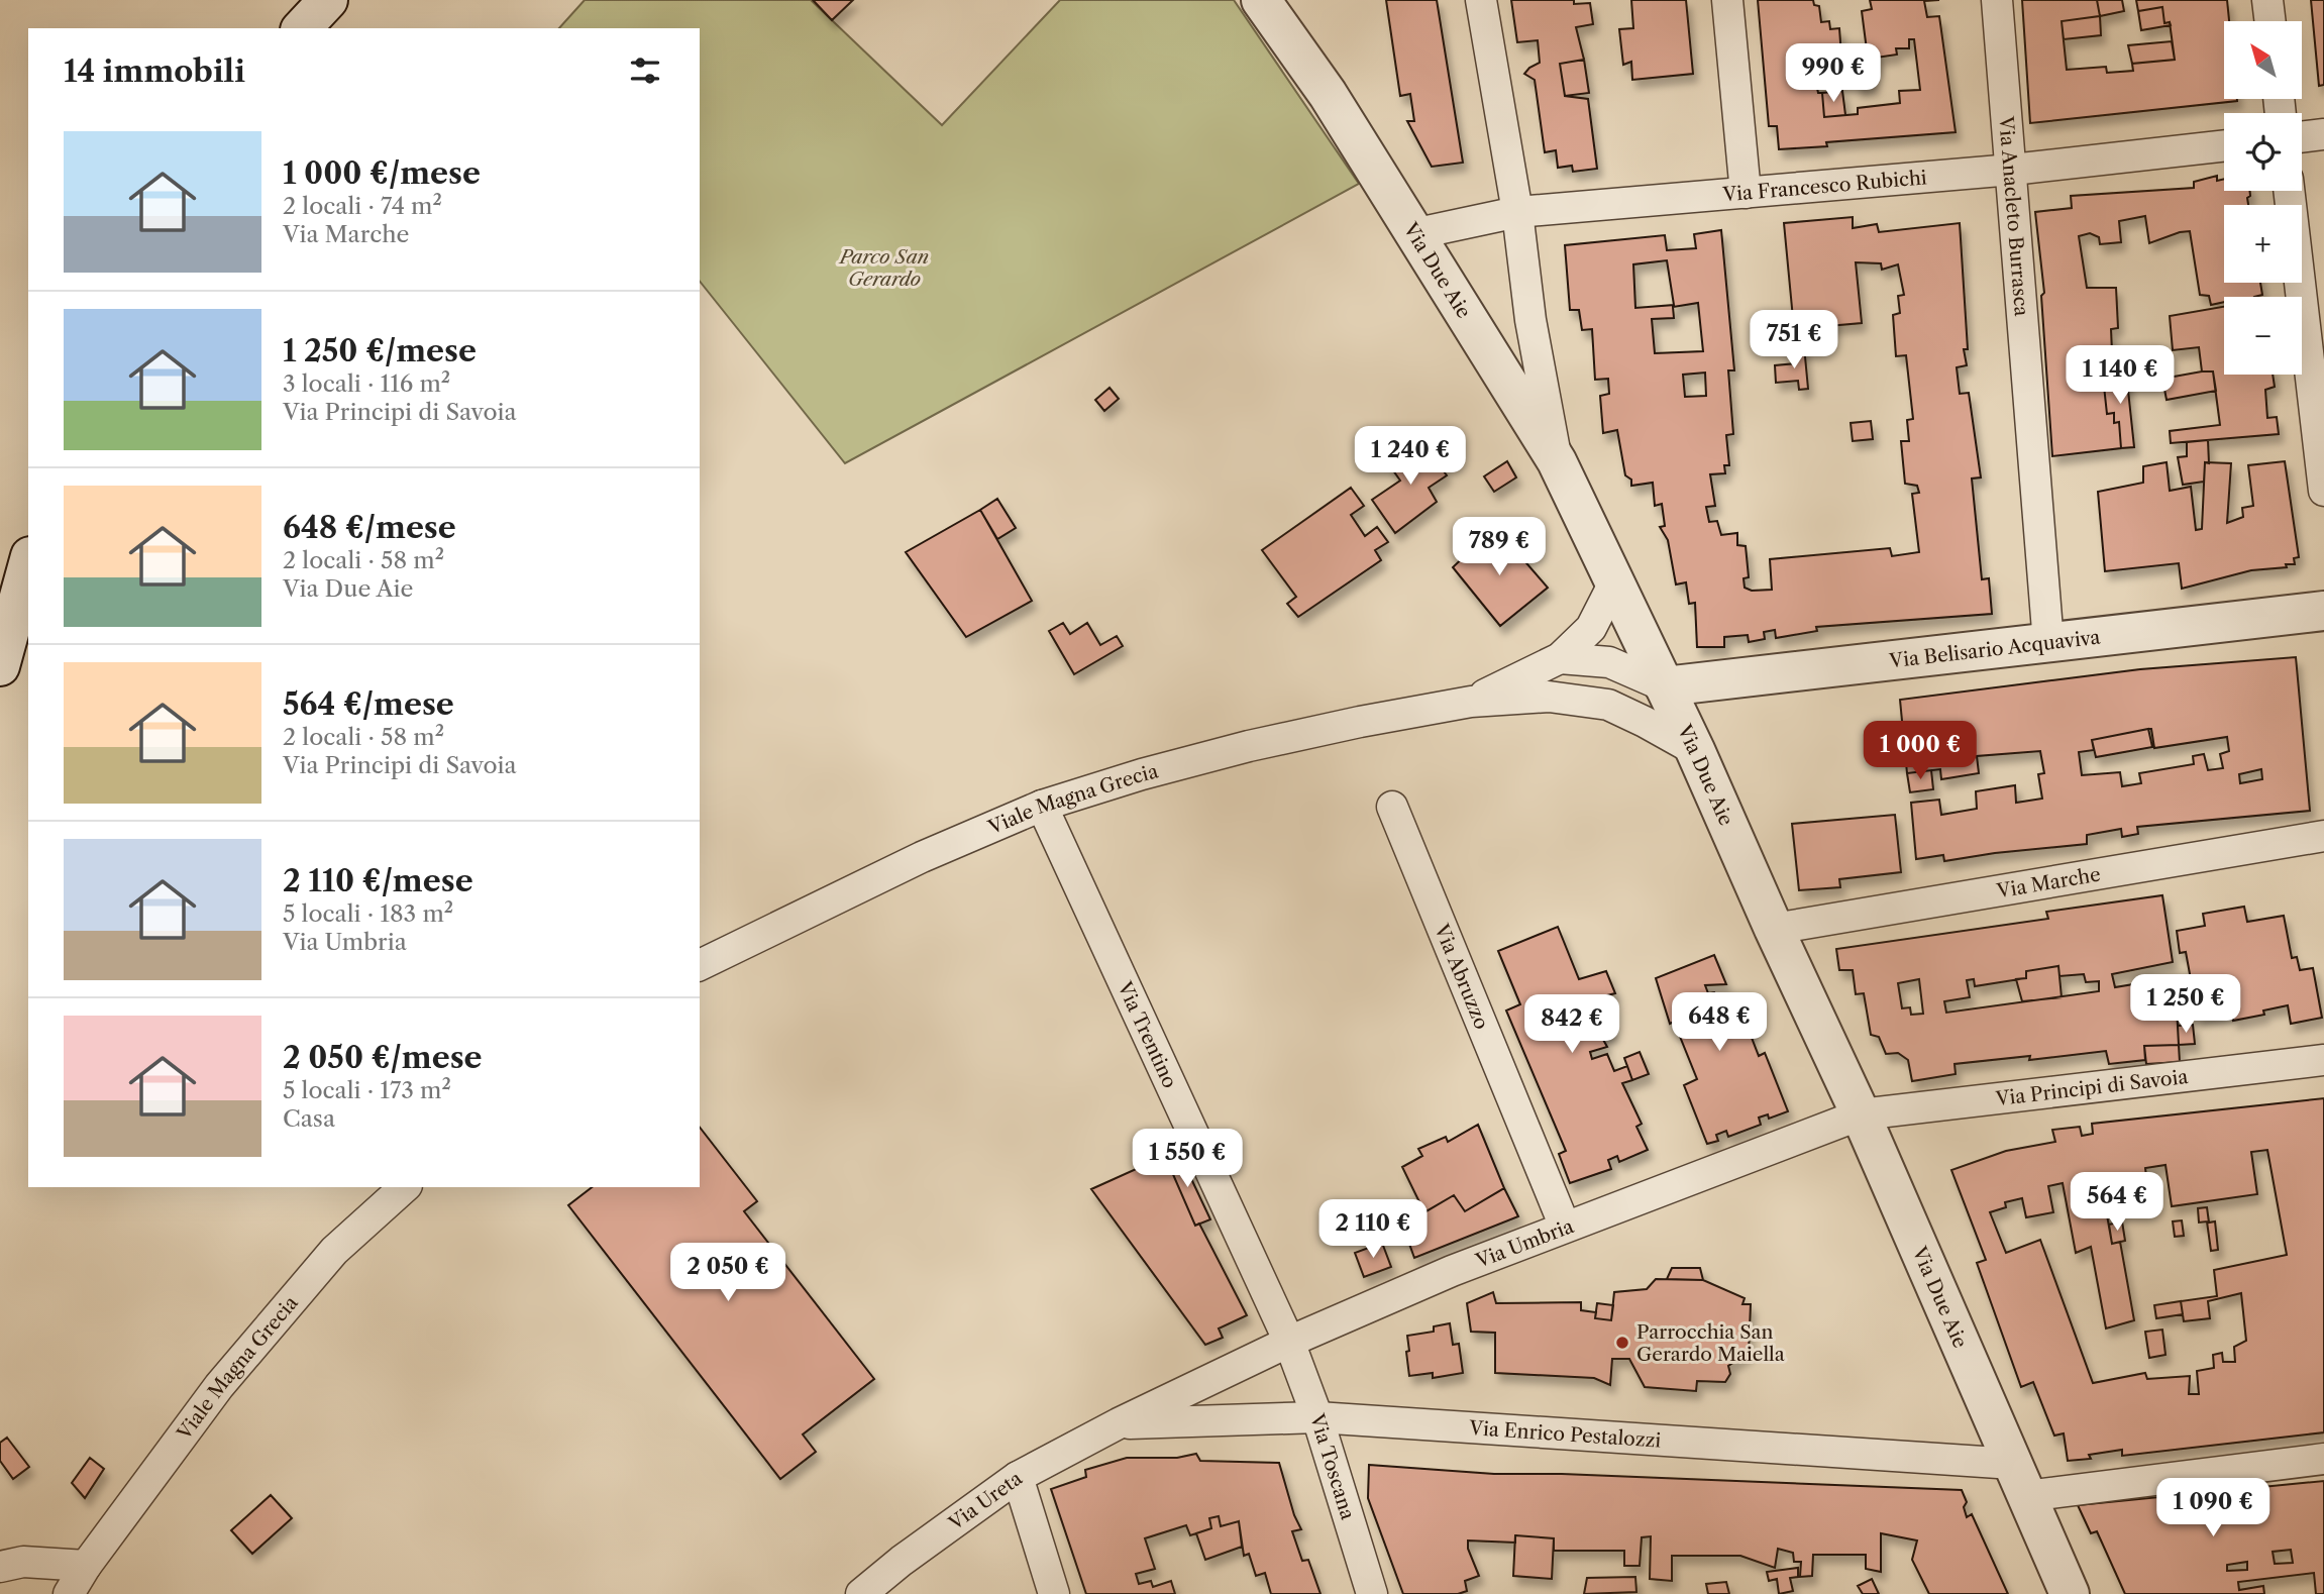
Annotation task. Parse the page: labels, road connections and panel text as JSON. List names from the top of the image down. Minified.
{"streets":{"street":["Via Francesco Rubichi","Via Anacleto Burrasca","Via Due Aie","Via Belisario Acquaviva","Viale Magna Grecia","Via Marche","Via Abruzzo","Via Trentino","Via Principi di Savoia","Via Umbria","Via Enrico Pestalozzi","Via Toscana","Via Ureta"]},"crossings":[["Via Francesco Rubichi","Via Anacleto Burrasca"],["Via Francesco Rubichi","Via Due Aie"],["Via Anacleto Burrasca","Via Belisario Acquaviva"],["Via Due Aie","Via Belisario Acquaviva"],["Via Due Aie","Viale Magna Grecia"],["Via Due Aie","Via Marche"],["Via Due Aie","Via Principi di Savoia"],["Via Due Aie","Via Umbria"],["Via Due Aie","Via Enrico Pestalozzi"],["Via Belisario Acquaviva","Viale Magna Grecia"],["Viale Magna Grecia","Via Trentino"],["Via Abruzzo","Via Umbria"],["Via Trentino","Via Umbria"],["Via Trentino","Via Toscana"],["Via Principi di Savoia","Via Umbria"],["Via Umbria","Via Enrico Pestalozzi"],["Via Umbria","Via Toscana"],["Via Umbria","Via Ureta"],["Via Enrico Pestalozzi","Via Toscana"],["Via Enrico Pestalozzi","Via Ureta"]],"parks":["Parco San Gerardo"],"places":["Parrocchia San Gerardo Maiella"],"north":"top left","page":{"map_buttons":["+","−"],"heading":"14 immobili","price":["990 €","751 €","1 140 €","1 240 €","789 €","1 000 €","1 250 €","648 €","842 €","1 550 €","564 €","2 110 €","2 050 €","1 090 €"],"list":[{"name":"1 000 €/mese","note":"2 locali · 74 m² · Via Marche"},{"name":"1 250 €/mese","note":"3 locali · 116 m² · Via Principi di Savoia"},{"name":"648 €/mese","note":"2 locali · 58 m² · Via Due Aie"},{"name":"564 €/mese","note":"2 locali · 58 m² · Via Principi di Savoia"},{"name":"2 110 €/mese","note":"5 locali · 183 m² · Via Umbria"},{"name":"2 050 €/mese","note":"5 locali · 173 m² · Casa"}]}}
